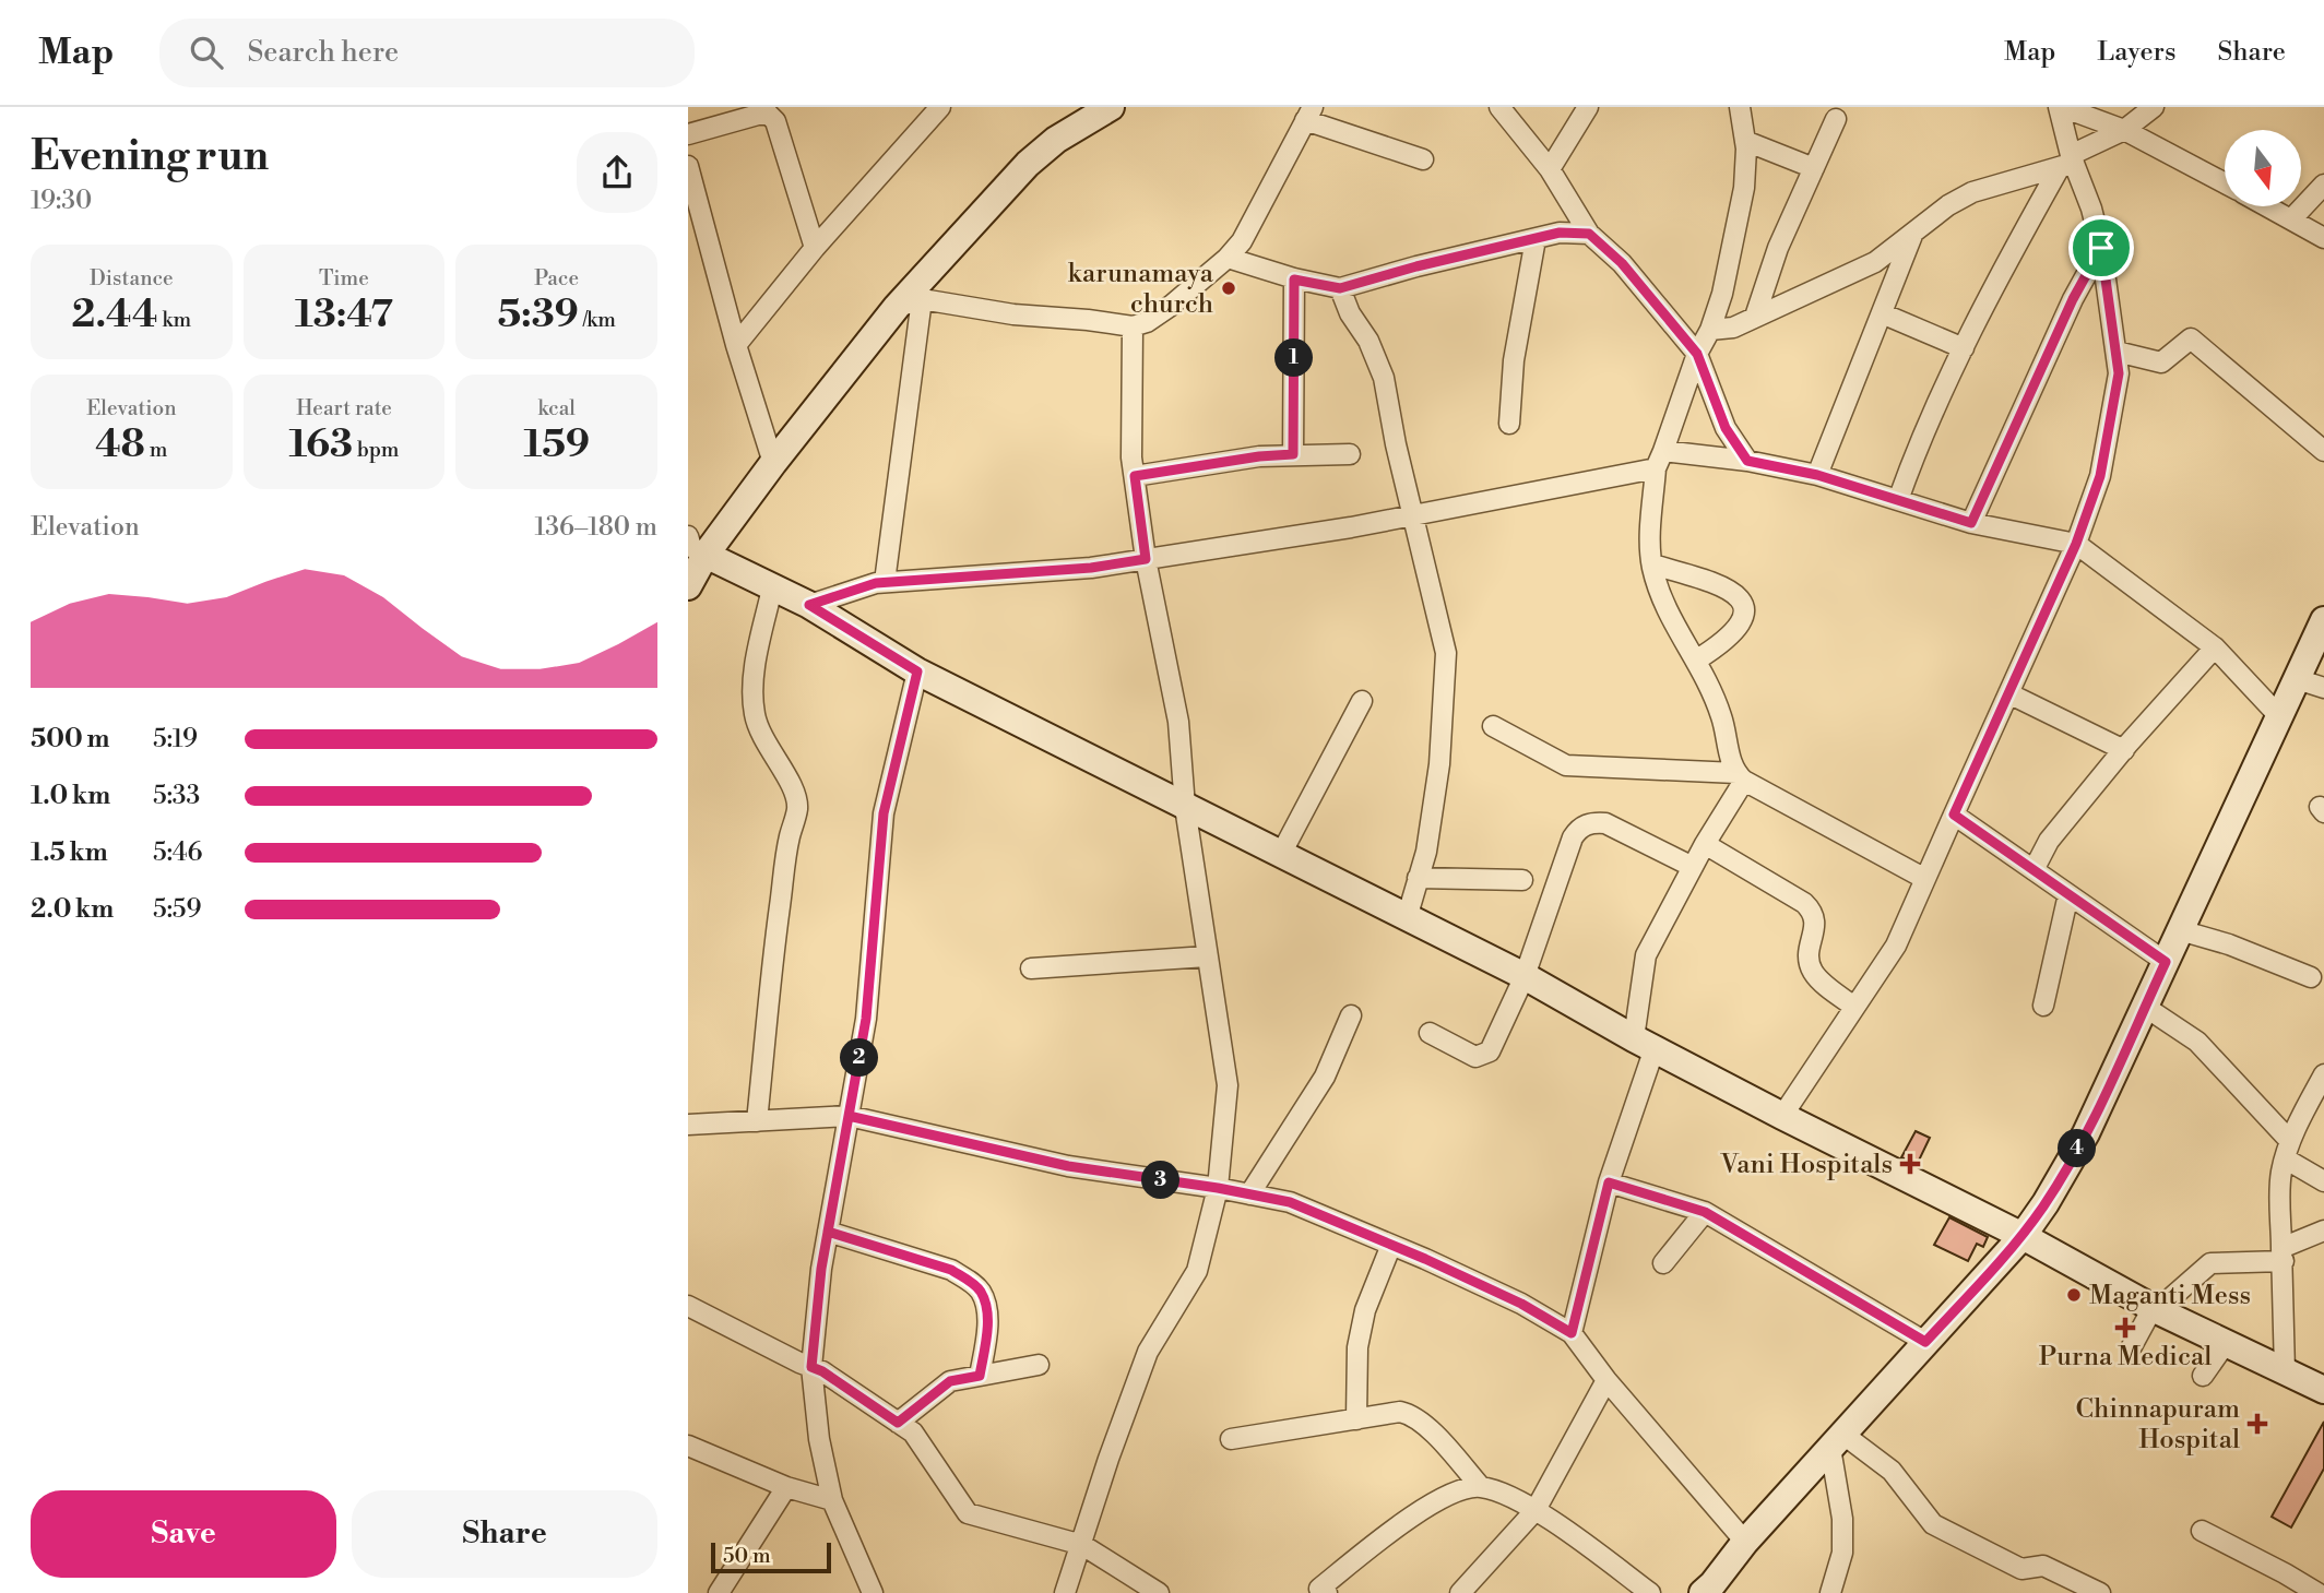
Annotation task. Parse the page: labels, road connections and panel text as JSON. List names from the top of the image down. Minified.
{"places":{"other":["karunamaya church","Maganti Mess"],"health":["Vani Hospitals","Purna Medical","Chinnapuram Hospital"]},"scale_bar":"50 m","north":"bottom","page":{"header":"Map","search":"Search here","nav":["Map","Layers","Share"],"heading":["Evening run","19:30"],"stats":[["Distance","2.44 km"],["Time","13:47"],["Pace","5:39 /km"],["Elevation","48 m"],["Heart rate","163 bpm"],["kcal","159"]],"pins":["1","2","4","3"],"chart":["Elevation","136–180 m"],"list":[{"name":"500 m","note":"5:19"},{"name":"1.0 km","note":"5:33"},{"name":"1.5 km","note":"5:46"},{"name":"2.0 km","note":"5:59"}],"buttons":["Save","Share"],"scale":"50 m"}}
